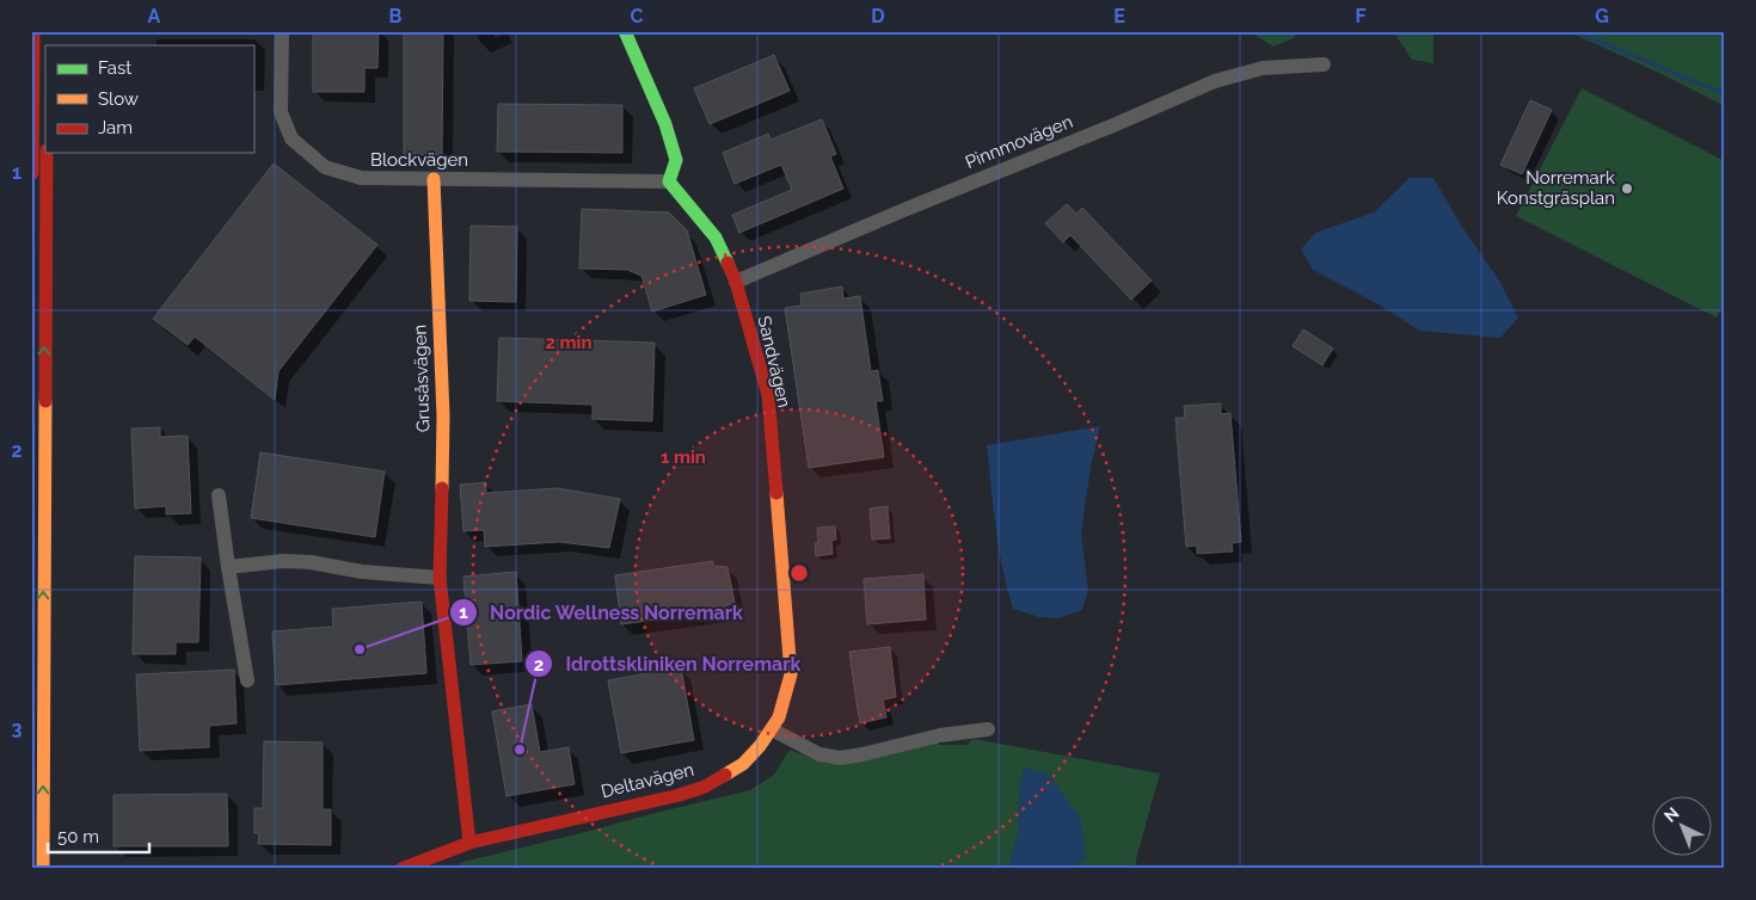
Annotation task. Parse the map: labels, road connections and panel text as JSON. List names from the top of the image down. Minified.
{"streets":{"street":["Pinnmovägen","Blockvägen","Sandvägen","Grusåsvägen","Deltavägen"]},"crossings":[["Pinnmovägen","Sandvägen"],["Blockvägen","Sandvägen"],["Blockvägen","Grusåsvägen"],["Sandvägen","Deltavägen"],["Grusåsvägen","Deltavägen"]],"places":["Norremark Konstgräsplan","Nordic Wellness Norremark","Idrottskliniken Norremark"],"legend":["Fast","Slow","Jam"],"scale_bar":"50 m","north":"top left","grid":{"columns":["A","B","C","D","E","F","G"],"rows":["1","2","3"]},"rings":["2 min","1 min"]}
